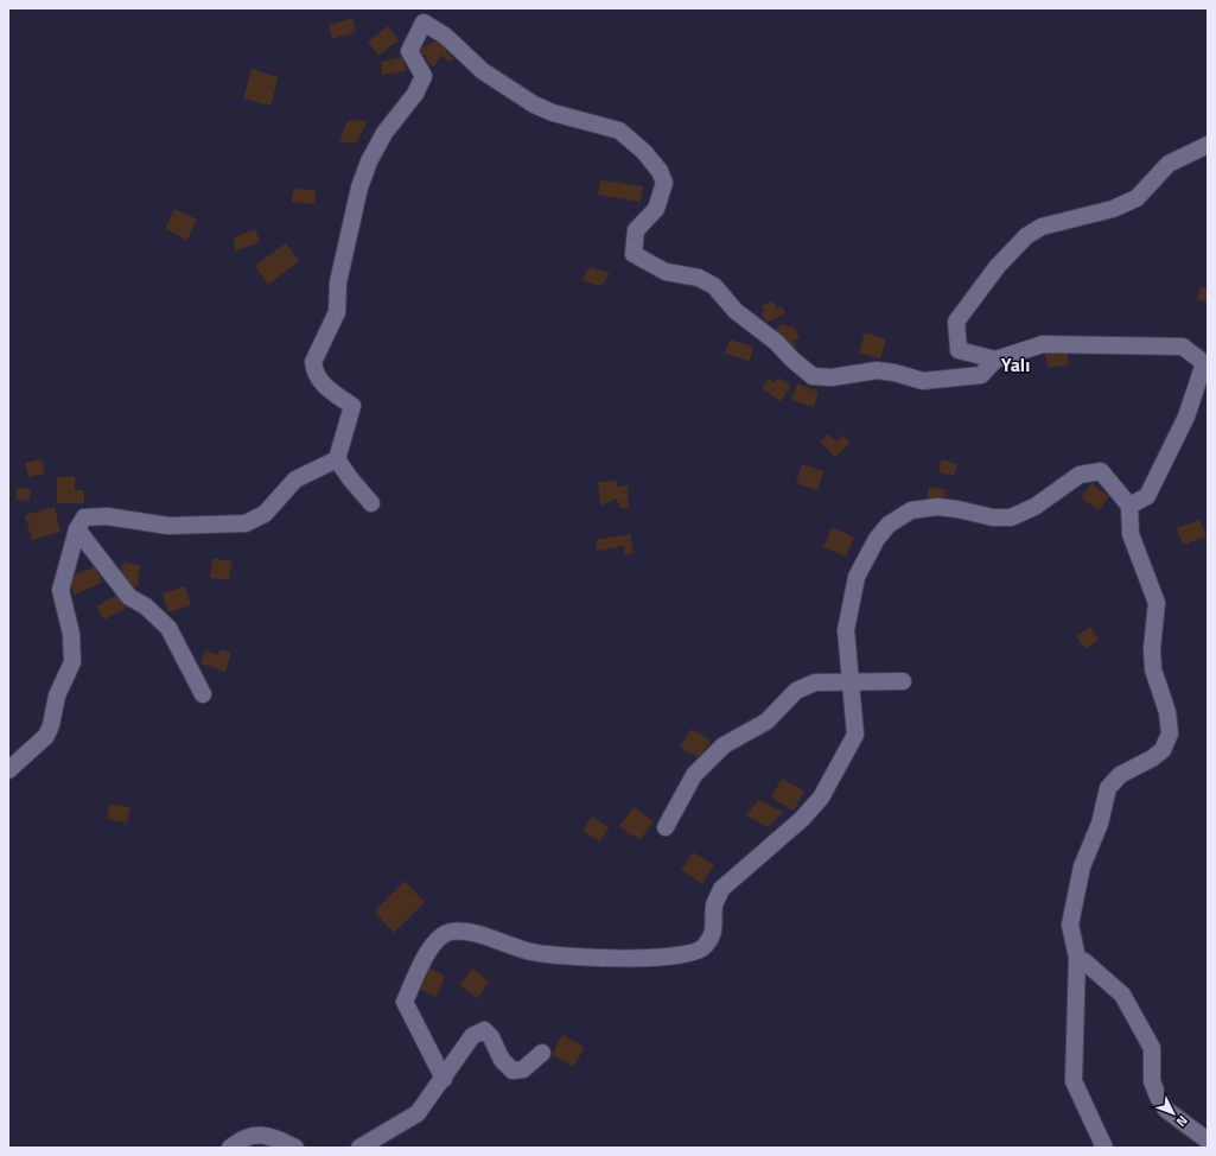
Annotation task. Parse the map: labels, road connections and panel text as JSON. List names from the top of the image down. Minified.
{"districts":["Yalı"],"north":"bottom right"}
